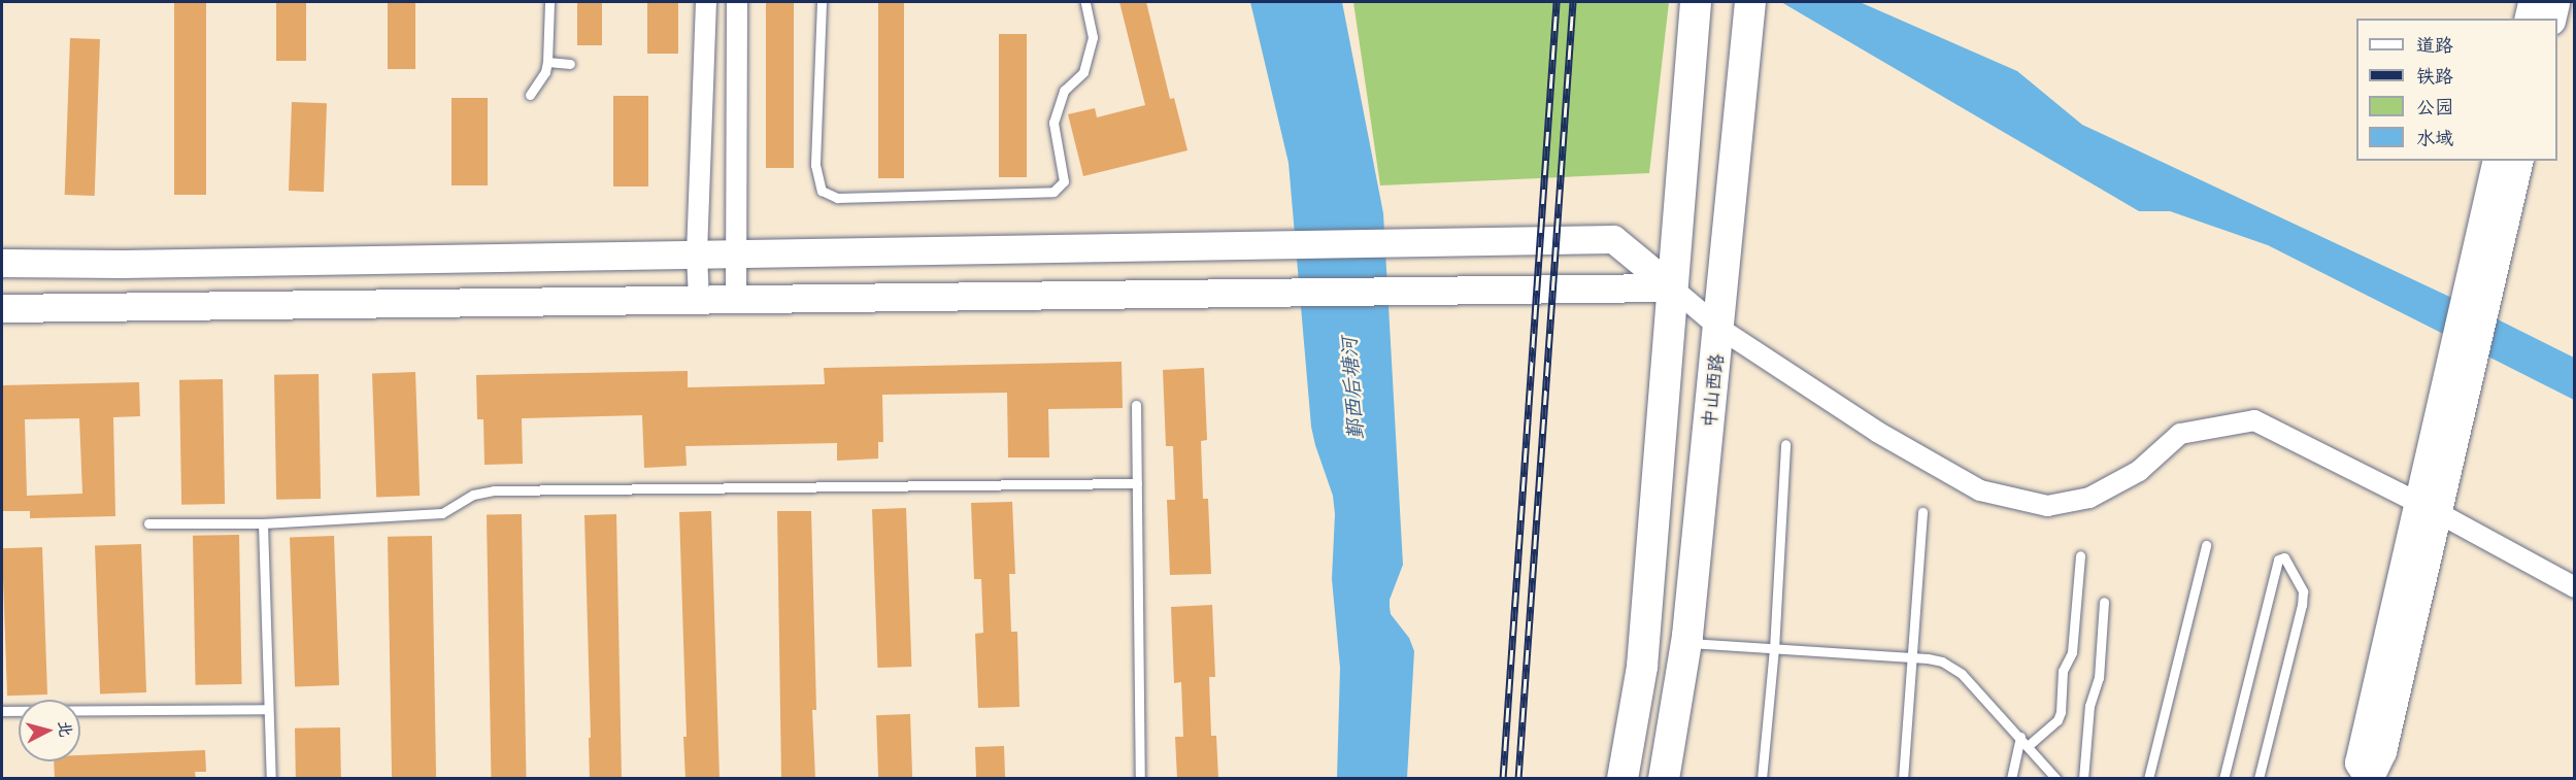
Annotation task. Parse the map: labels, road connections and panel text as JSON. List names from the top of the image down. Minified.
{"streets":{"main road":["中山西路"]},"water":["鄞西后塘河"],"legend":["道路","铁路","公园","水域"],"north":"right"}
